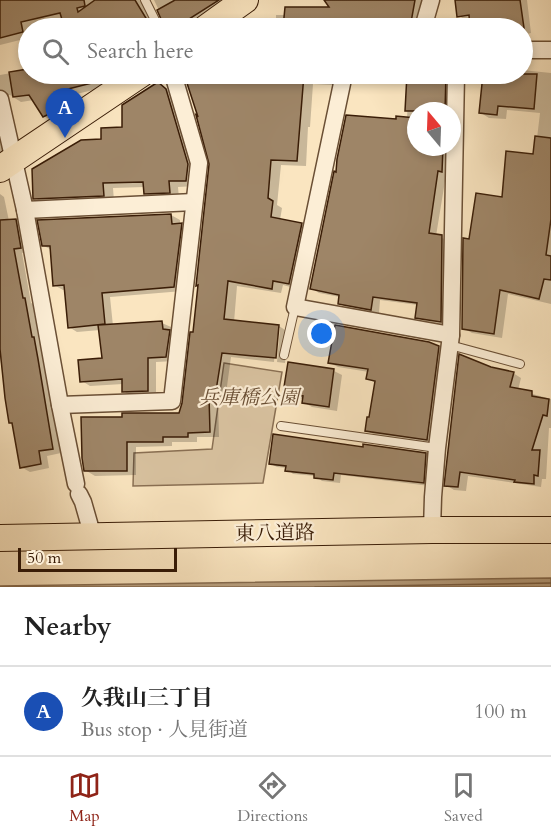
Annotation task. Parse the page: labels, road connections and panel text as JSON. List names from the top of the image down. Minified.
{"streets":{"main road":["東八道路"]},"parks":["兵庫橋公園"],"scale_bar":"50 m","north":"top","page":{"search":"Search here","pins":"A","scale":"50 m","heading":"Nearby","list":[{"mark":"A","name":"久我山三丁目","note":"Bus stop · 人見街道","value":"100 m"}],"nav":["Map","Directions","Saved"]}}
